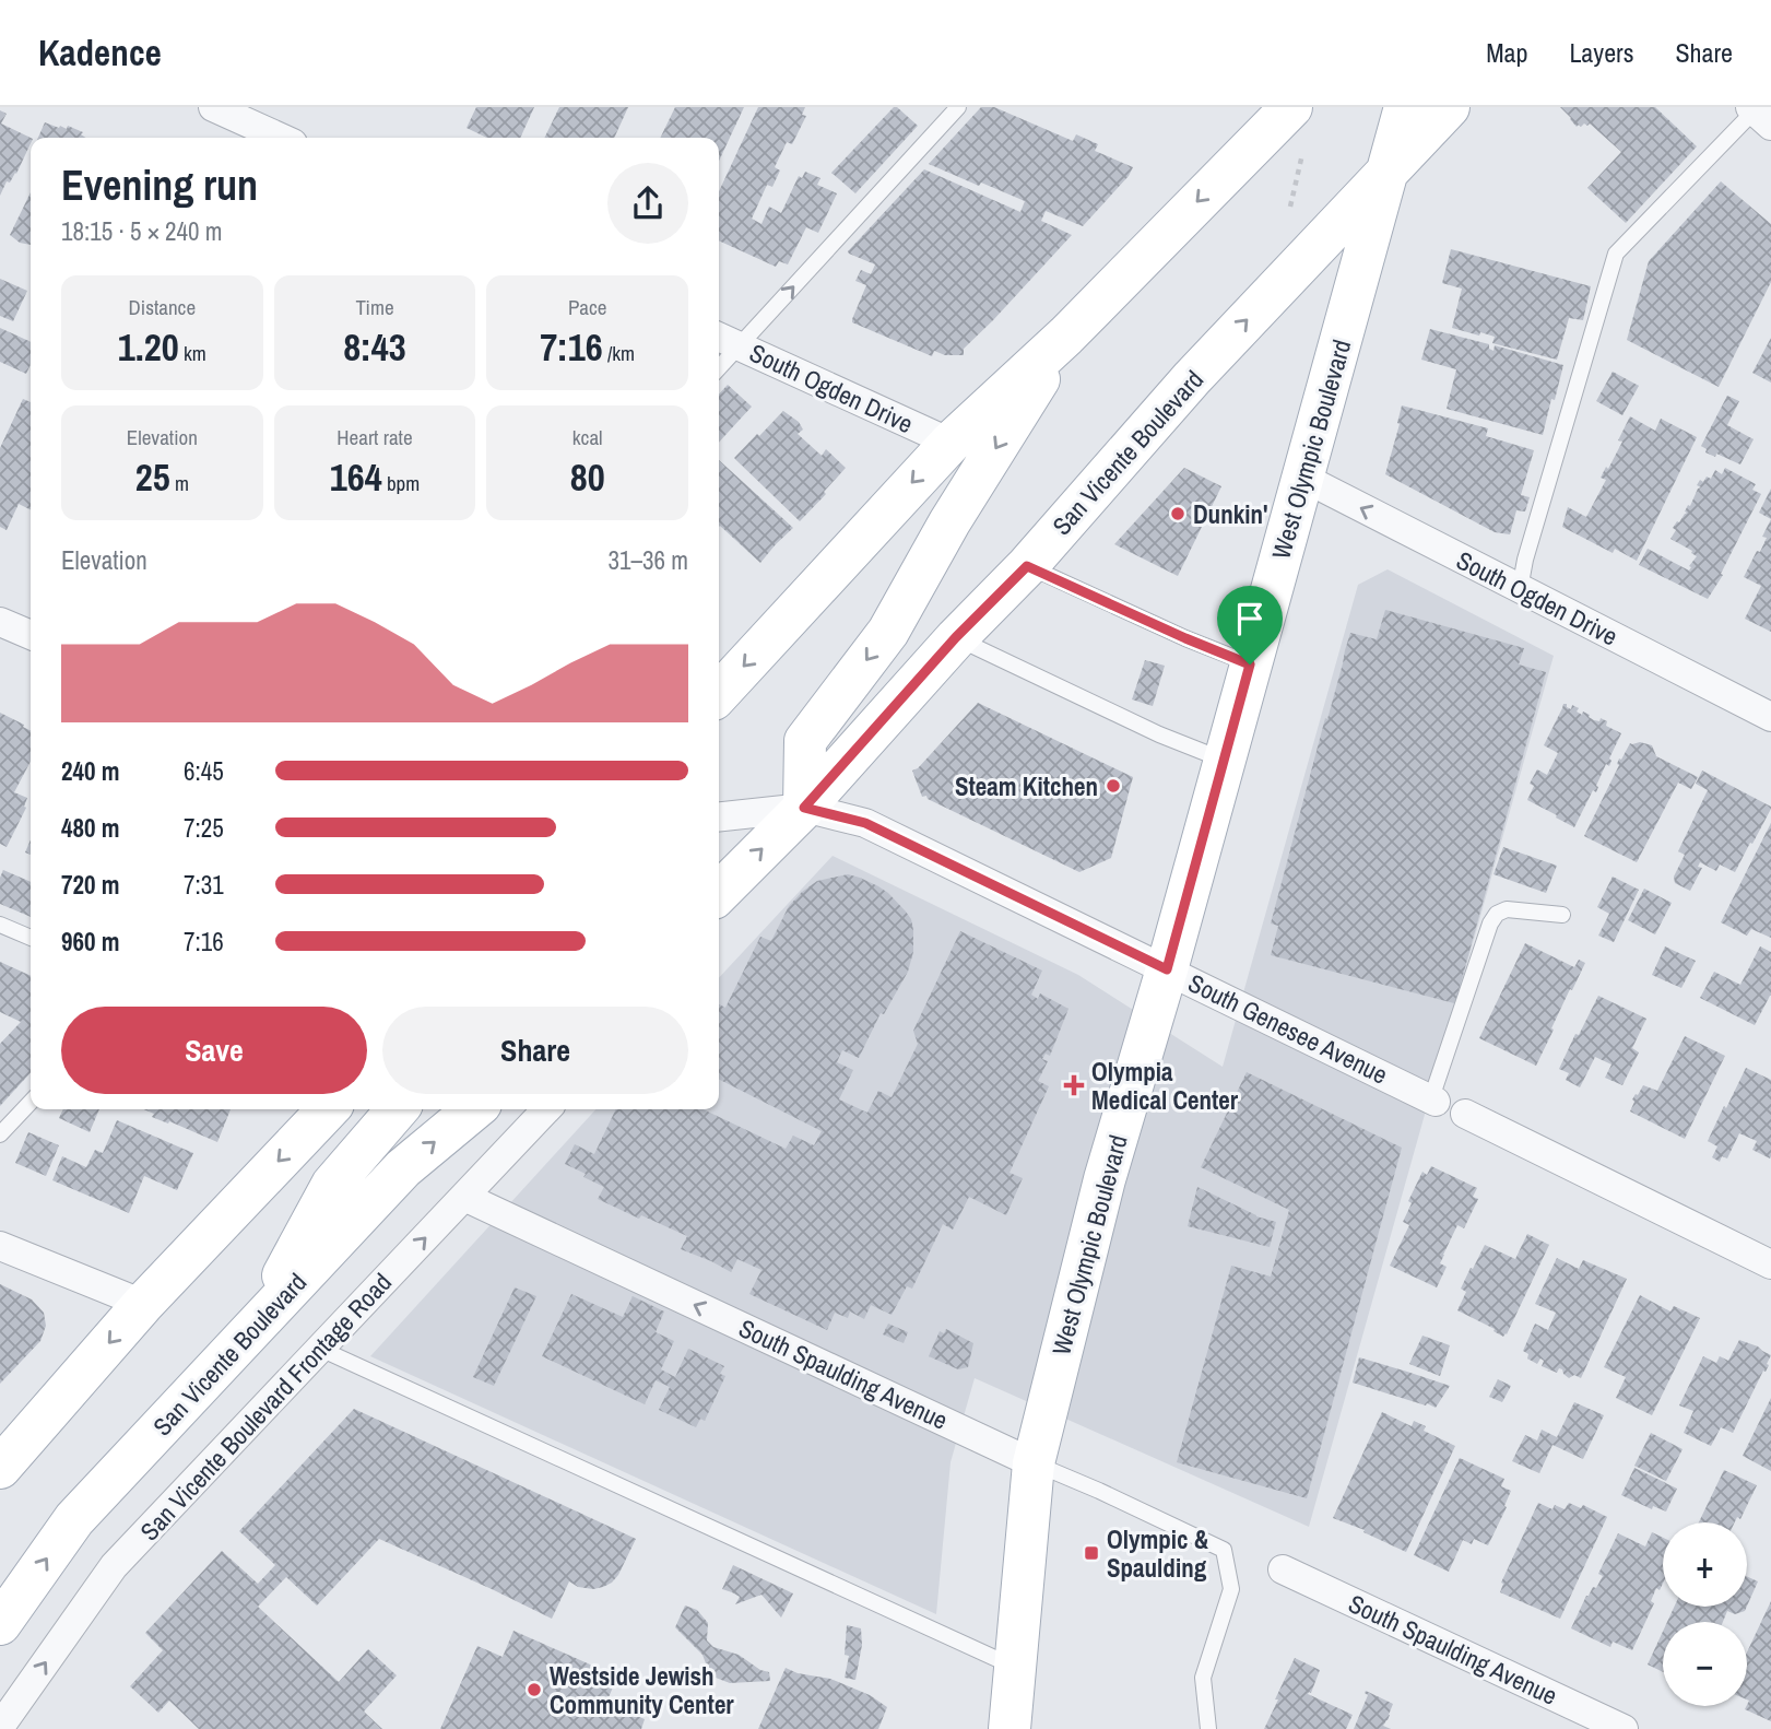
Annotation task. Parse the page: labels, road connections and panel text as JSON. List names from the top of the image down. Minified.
{"streets":{"main road":["West Olympic Boulevard","San Vicente Boulevard"],"street":["South Ogden Drive","South Genesee Avenue","South Spaulding Avenue","San Vicente Boulevard Frontage Road"]},"crossings":[["South Ogden Drive","West Olympic Boulevard"],["West Olympic Boulevard","San Vicente Boulevard"],["West Olympic Boulevard","South Genesee Avenue"],["West Olympic Boulevard","South Spaulding Avenue"],["San Vicente Boulevard","South Genesee Avenue"],["South Spaulding Avenue","San Vicente Boulevard Frontage Road"]],"one_way":["South Spaulding Avenue","San Vicente Boulevard Frontage Road"],"places":{"other":["Dunkin'","Steam Kitchen","Westside Jewish Community Center"],"health":["Olympia Medical Center"],"transit":["Olympic & Spaulding"]},"page":{"header":"Kadence","nav":["Map","Layers","Share"],"heading":["Evening run","18:15 · 5 × 240 m"],"stats":[["Distance","1.20 km"],["Time","8:43"],["Pace","7:16 /km"],["Elevation","25 m"],["Heart rate","164 bpm"],["kcal","80"]],"chart":["Elevation","31–36 m"],"list":[{"name":"240 m","note":"6:45"},{"name":"480 m","note":"7:25"},{"name":"720 m","note":"7:31"},{"name":"960 m","note":"7:16"}],"buttons":["Save","Share"],"map_buttons":["+","−"]}}
